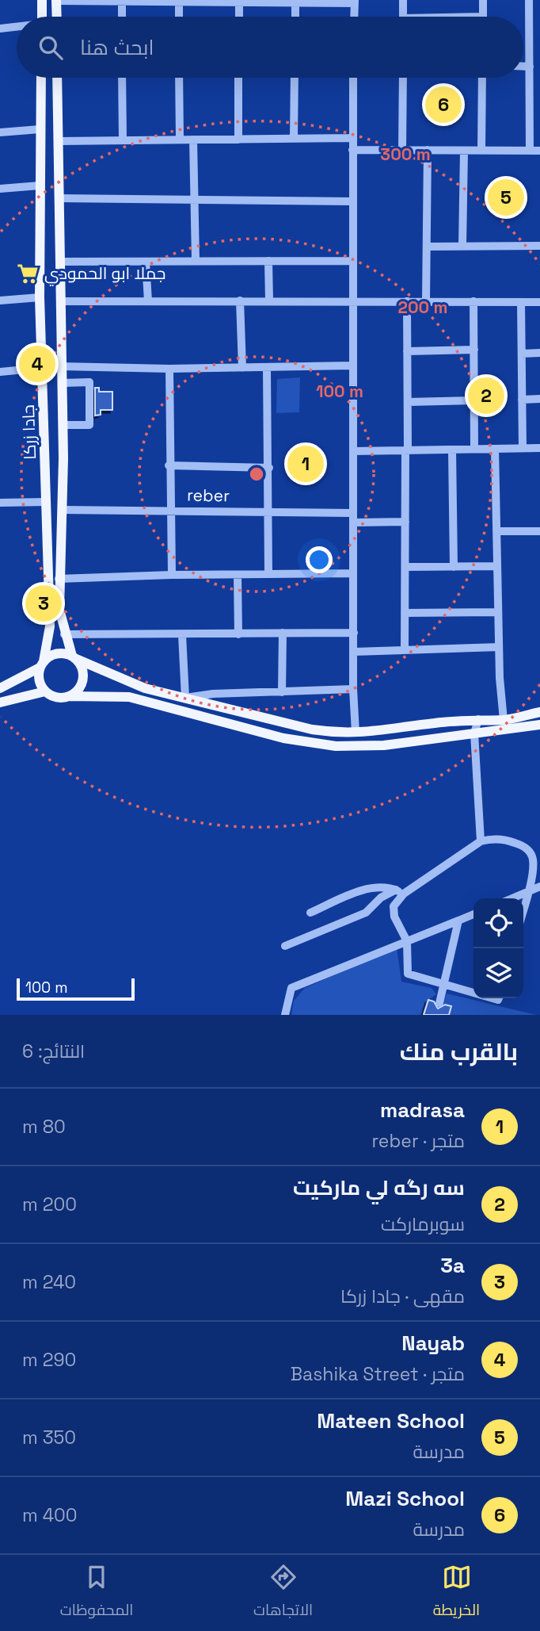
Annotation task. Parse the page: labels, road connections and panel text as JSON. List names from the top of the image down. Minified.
{"streets":{"main road":["جادا زرکا"],"street":["reber"]},"crossings":[["جادا زرکا","reber"]],"places":{"supermarket":["جملا ابو الحمودي"]},"scale_bar":"100 m","page":{"search":"ابحث هنا","pins":["6","5","4","2","1","3"],"scale":"100 m","heading":["بالقرب منك","النتائج: 6"],"list":[{"mark":"1","name":"madrasa","note":"متجر · reber","value":"80 m"},{"mark":"2","name":"سه رگه لي ماركيت","note":"سوبرماركت","value":"200 m"},{"mark":"3","name":"3a","note":"مقهى · جادا زرکا","value":"240 m"},{"mark":"4","name":"Nayab","note":"متجر · Bashika Street","value":"290 m"},{"mark":"5","name":"Mateen School","note":"مدرسة","value":"350 m"},{"mark":"6","name":"Mazi School","note":"مدرسة","value":"400 m"}],"nav":["الخريطة","الاتجاهات","المحفوظات"]},"rings":["300 m","200 m","100 m"]}
